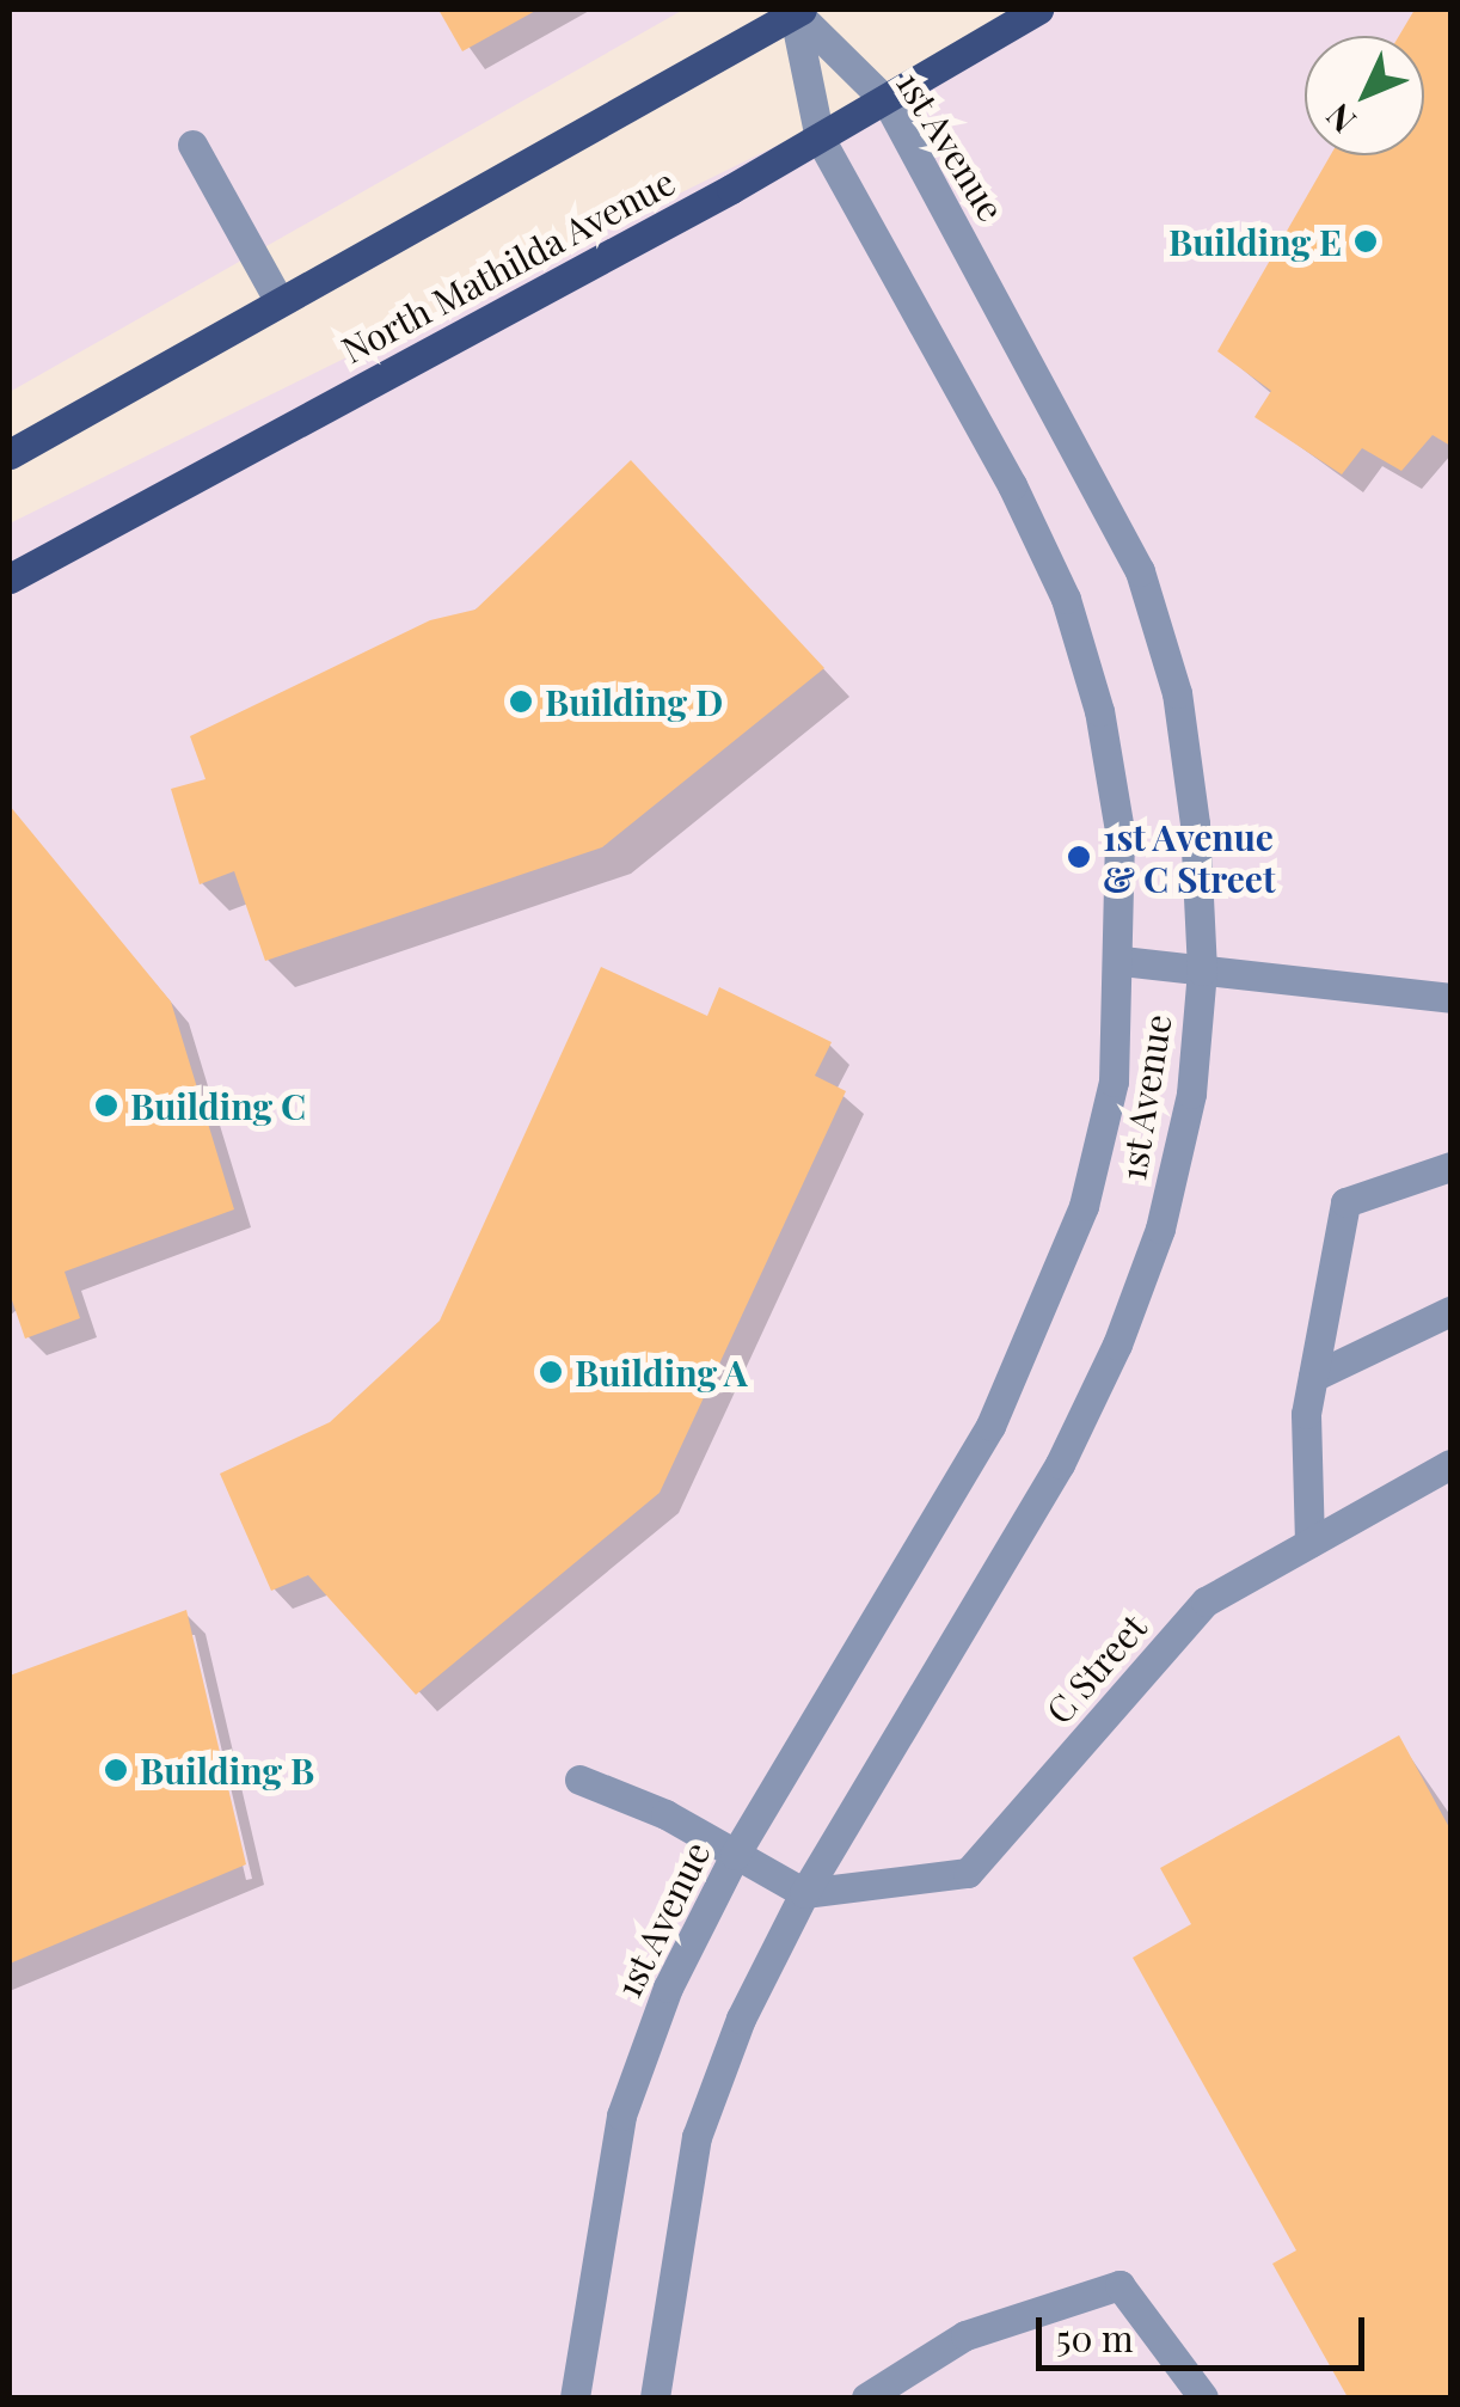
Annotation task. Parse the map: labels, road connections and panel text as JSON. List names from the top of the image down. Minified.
{"streets":{"main road":["North Mathilda Avenue"],"street":["1st Avenue","C Street"]},"crossings":[["1st Avenue","North Mathilda Avenue"],["1st Avenue","C Street"]],"places":["Building E","Building D","1st Avenue & C Street","Building C","Building A","Building B"],"scale_bar":"50 m","north":"bottom left"}
